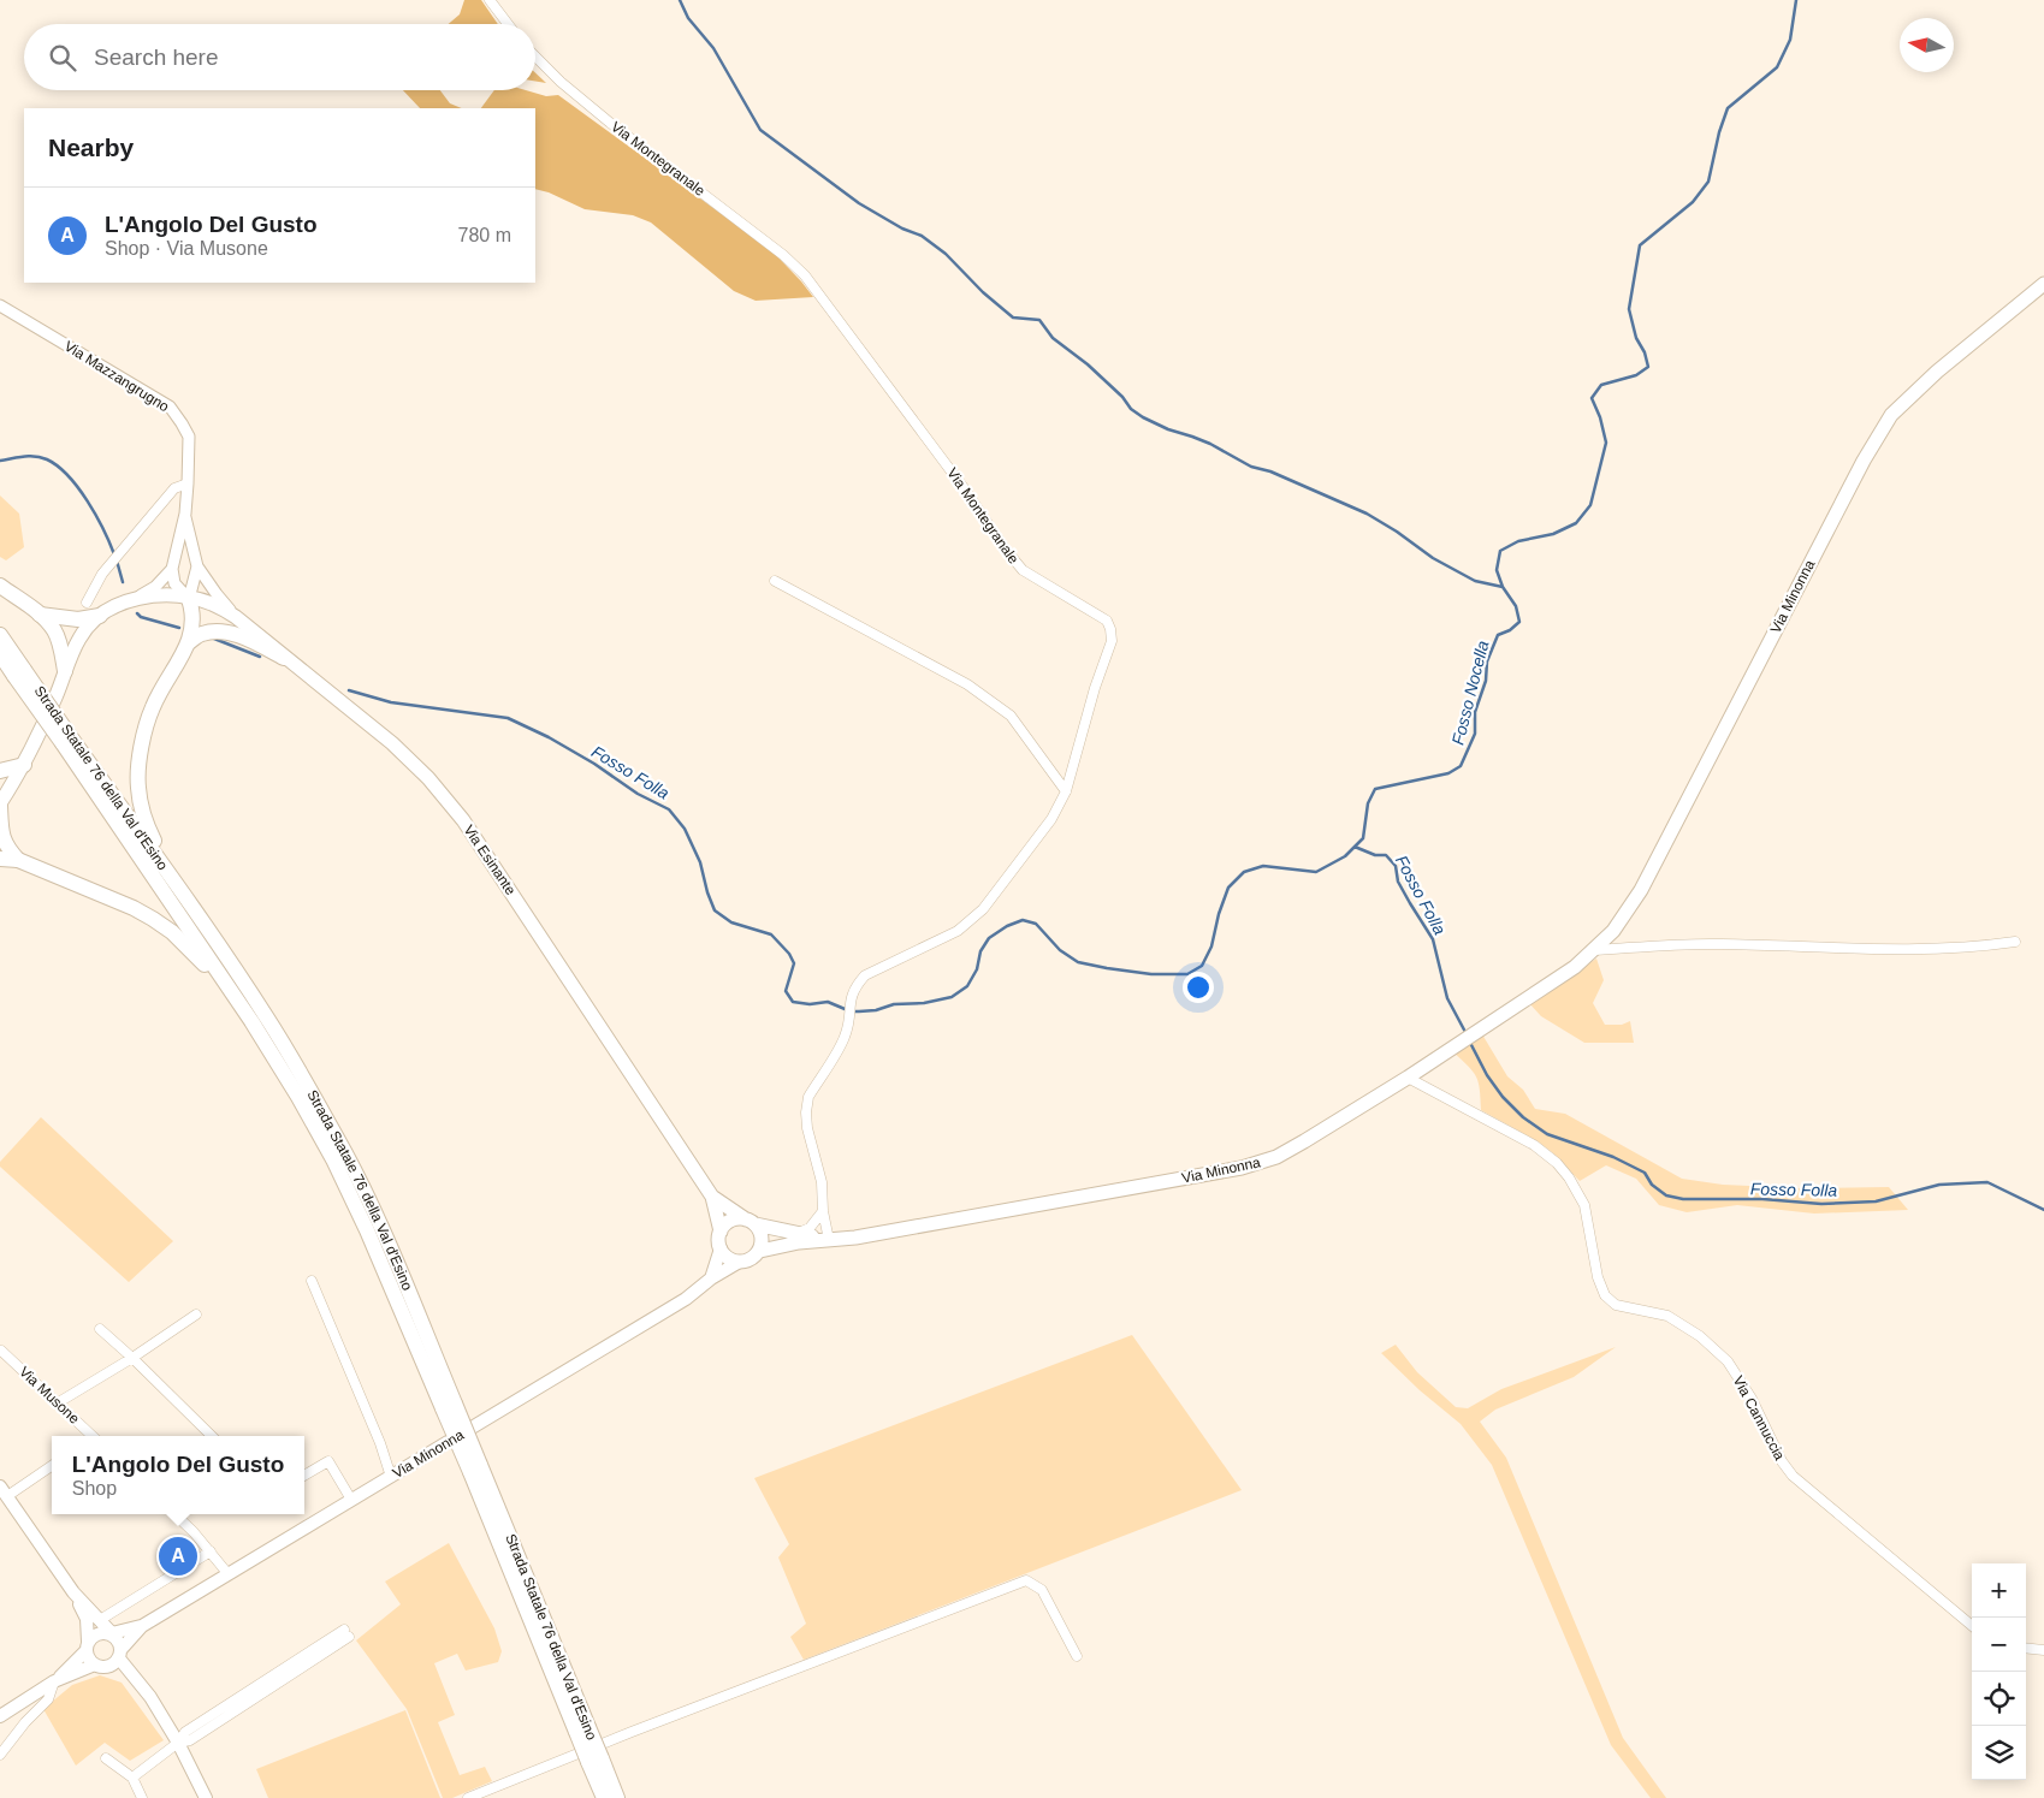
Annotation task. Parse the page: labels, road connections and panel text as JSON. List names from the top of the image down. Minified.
{"streets":{"highway":["Strada Statale 76 della Val d'Esino"],"main road":["Via Minonna","Via Esinante"],"street":["Via Montegranale","Via Mazzangrugno","Via Musone","Via Cannuccia"]},"crossings":[["Via Montegranale","Via Minonna"],["Via Mazzangrugno","Via Esinante"],["Via Minonna","Via Esinante"],["Via Minonna","Via Cannuccia"]],"water":["Fosso Nocella","Fosso Folla"],"north":"left","page":{"search":"Search here","heading":"Nearby","list":[{"mark":"A","name":"L'Angolo Del Gusto","note":"Shop · Via Musone","value":"780 m"}],"popup":["L'Angolo Del Gusto","Shop"],"pins":"A","map_buttons":["+","−"]}}
